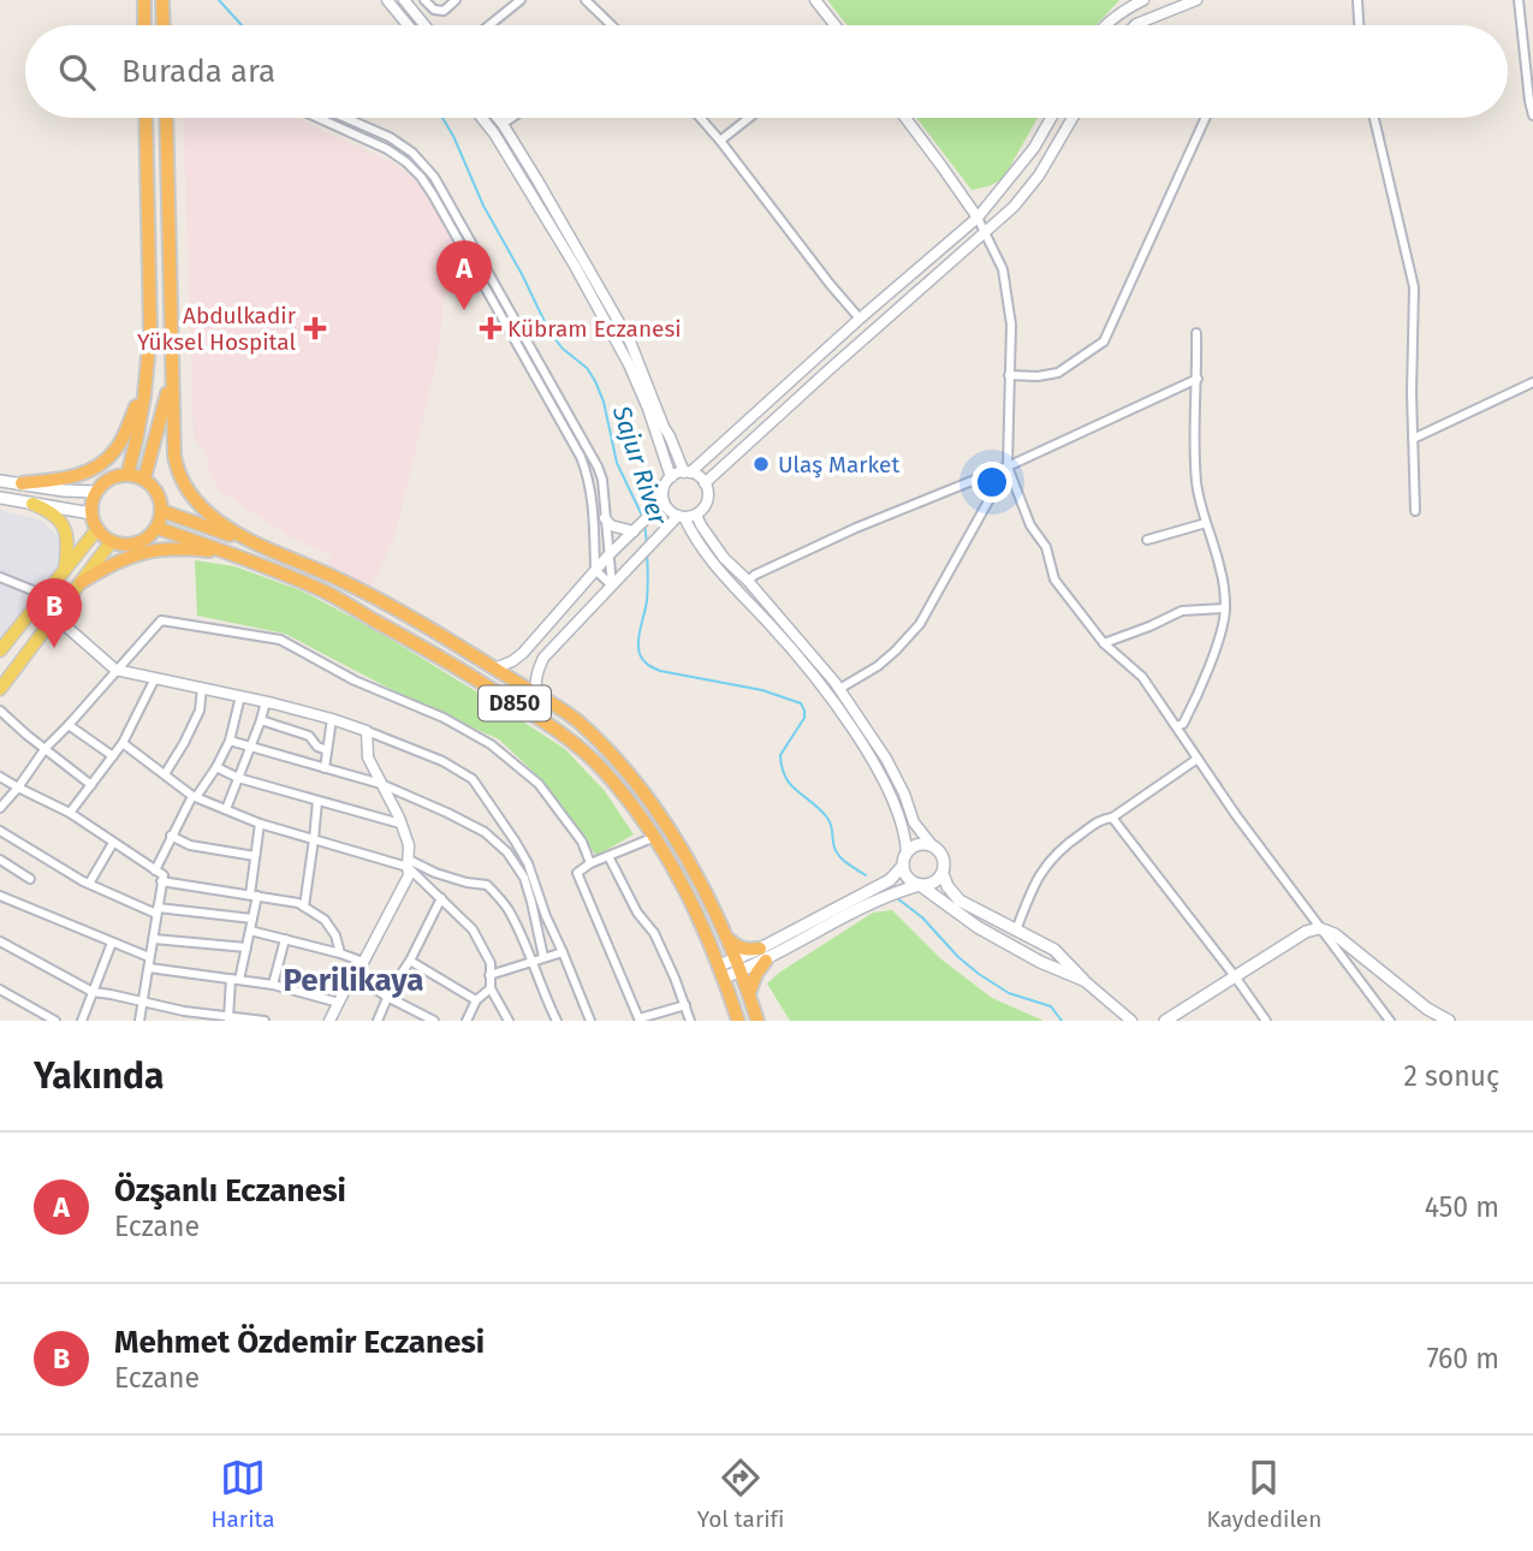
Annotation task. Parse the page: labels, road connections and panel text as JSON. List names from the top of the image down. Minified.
{"streets":{"highway":["D850"]},"districts":["Perilikaya"],"water":["Sajur River"],"places":{"health":["Abdulkadir Yüksel Hospital","Kübram Eczanesi"],"other":["Ulaş Market"]},"page":{"search":"Burada ara","pins":["A","B"],"heading":["Yakında","2 sonuç"],"list":[{"mark":"A","name":"Özşanlı Eczanesi","note":"Eczane","value":"450 m"},{"mark":"B","name":"Mehmet Özdemir Eczanesi","note":"Eczane","value":"760 m"}],"nav":["Harita","Yol tarifi","Kaydedilen"]}}
